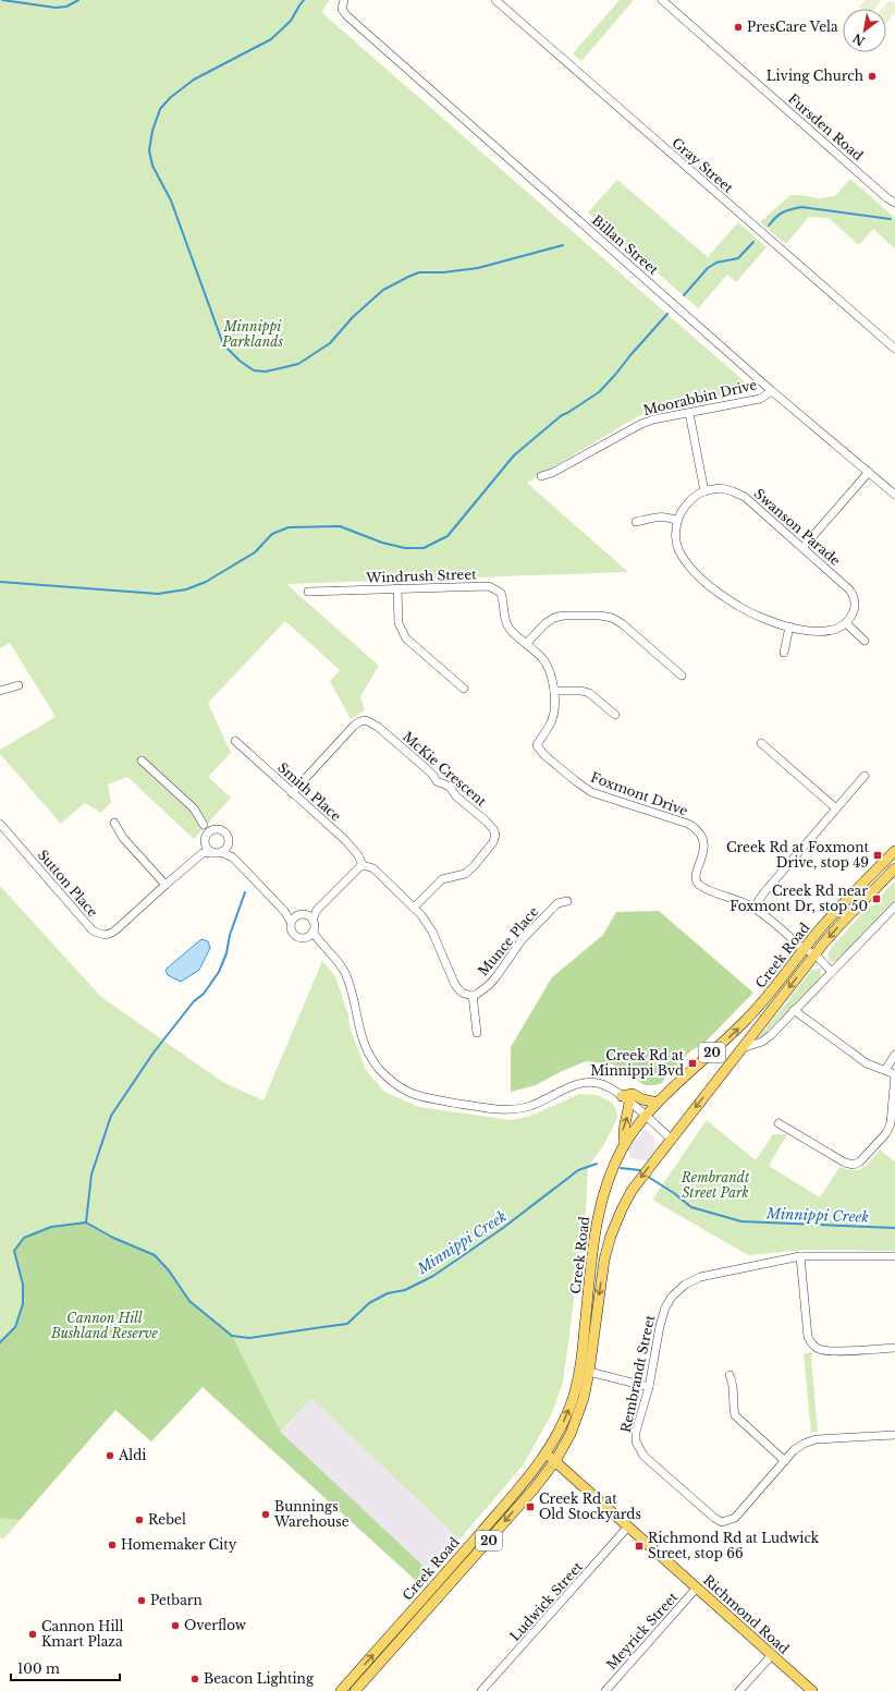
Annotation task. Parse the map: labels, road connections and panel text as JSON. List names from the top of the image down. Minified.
{"streets":{"main road":["Creek Road","20","Richmond Road"],"street":["Fursden Road","Gray Street","Billan Street","Moorabbin Drive","Swanson Parade","Windrush Street","McKie Crescent","Smith Place","Foxmont Drive","Sutton Place","Munce Place","Rembrandt Street","Ludwick Street","Meyrick Street"]},"crossings":[["Billan Street","Moorabbin Drive"],["Windrush Street","Foxmont Drive"],["McKie Crescent","Smith Place"],["Foxmont Drive","Creek Road"],["Creek Road","Richmond Road"],["Ludwick Street","Richmond Road"],["Richmond Road","Meyrick Street"]],"water":["Minnippi Creek"],"parks":["Minnippi Parklands","Rembrandt Street Park","Cannon Hill Bushland Reserve"],"places":{"other":["PresCare Vela","Living Church","Aldi","Bunnings Warehouse","Rebel","Homemaker City","Petbarn","Overflow","Cannon Hill Kmart Plaza","Beacon Lighting"],"transit":["Creek Rd at Foxmont Drive, stop 49","Creek Rd near Foxmont Dr, stop 50","Creek Rd at Minnippi Bvd","Creek Rd at Old Stockyards","Richmond Rd at Ludwick Street, stop 66"]},"scale_bar":"100 m","north":"bottom left"}
